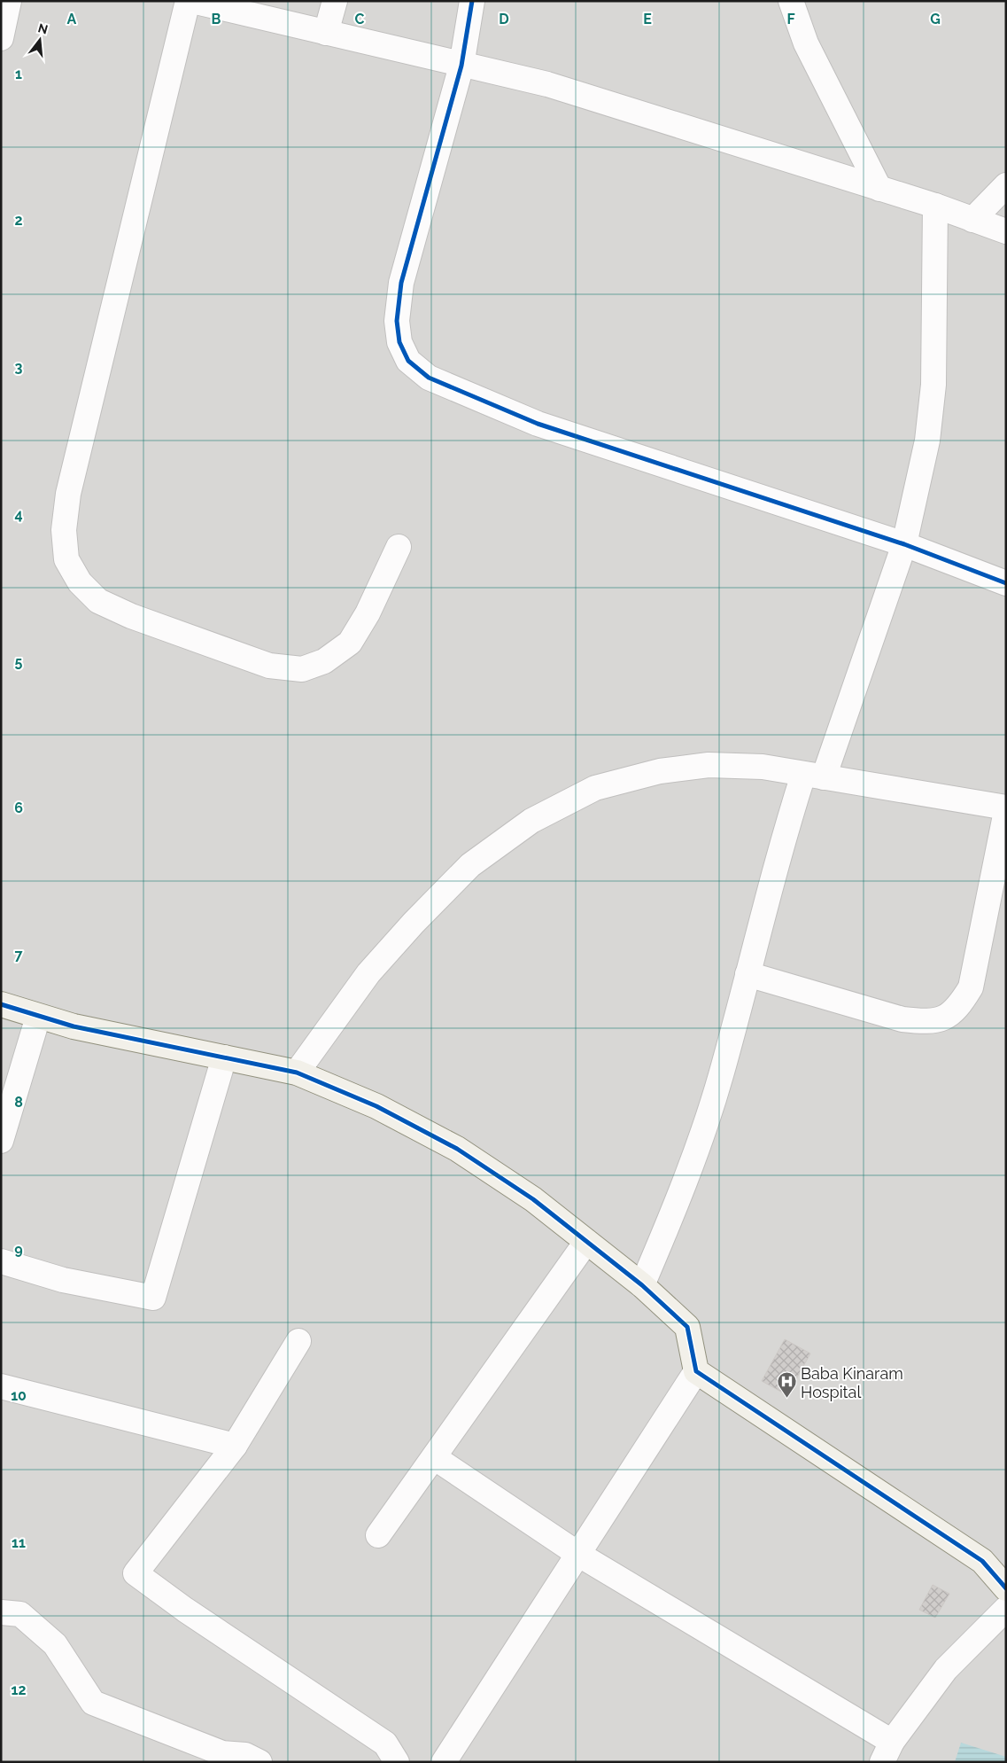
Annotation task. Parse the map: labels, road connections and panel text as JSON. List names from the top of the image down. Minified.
{"places":{"hospital":["Baba Kinaram Hospital"]},"north":"top","grid":{"columns":["A","B","C","D","E","F","G"],"rows":["1","2","3","4","5","6","7","8","9","10","11","12"]}}
